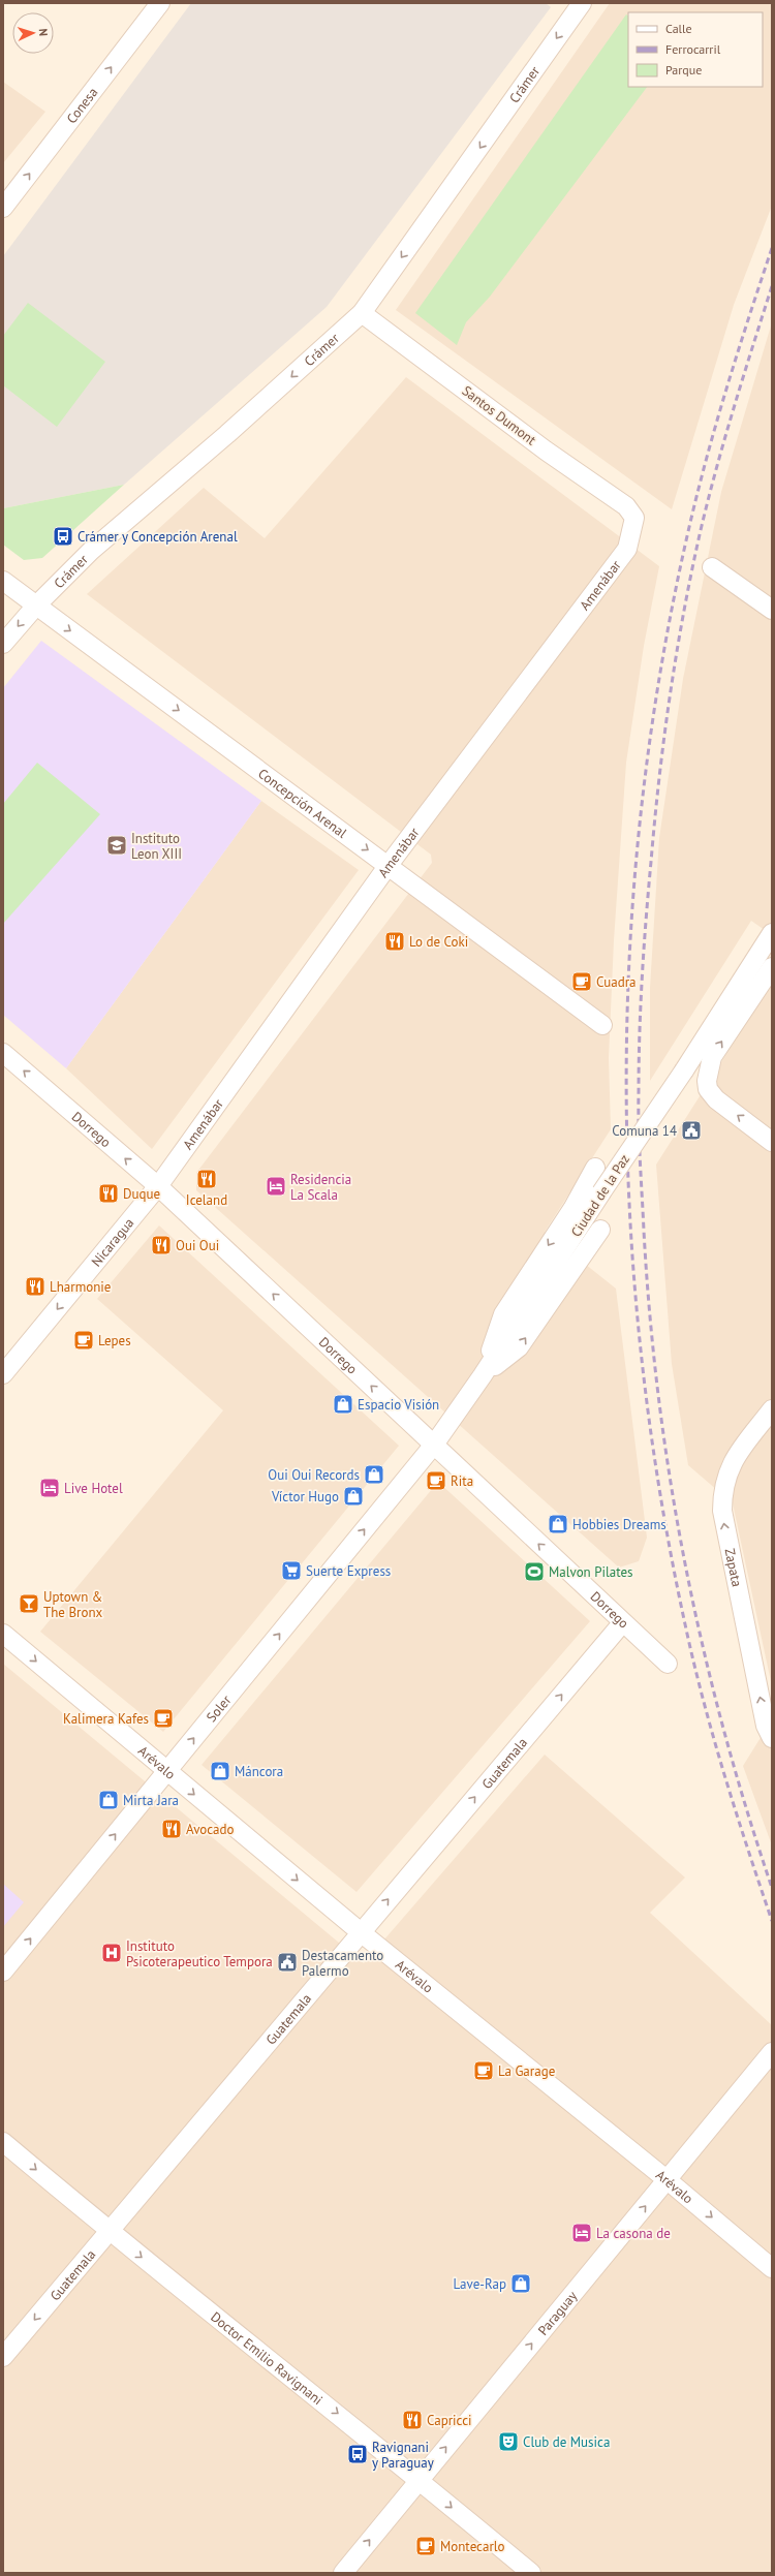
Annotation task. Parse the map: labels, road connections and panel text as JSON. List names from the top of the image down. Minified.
{"streets":{"street":["Crámer","Conesa","Santos Dumont","Amenábar","Concepción Arenal","Dorrego","Ciudad de la Paz","Nicaragua","Zapata","Soler","Arévalo","Guatemala","Paraguay","Doctor Emilio Ravignani"]},"crossings":[["Crámer","Santos Dumont"],["Crámer","Concepción Arenal"],["Santos Dumont","Amenábar"],["Amenábar","Concepción Arenal"],["Amenábar","Dorrego"],["Amenábar","Nicaragua"],["Dorrego","Ciudad de la Paz"],["Dorrego","Nicaragua"],["Dorrego","Soler"],["Dorrego","Guatemala"],["Ciudad de la Paz","Soler"],["Soler","Arévalo"],["Arévalo","Guatemala"],["Arévalo","Paraguay"],["Guatemala","Doctor Emilio Ravignani"],["Paraguay","Doctor Emilio Ravignani"]],"one_way":["Crámer","Conesa","Concepción Arenal","Dorrego","Nicaragua","Zapata","Soler","Arévalo","Paraguay","Doctor Emilio Ravignani"],"places":{"bus stop":["Crámer y Concepción Arenal","Ravignani y Paraguay"],"school or university":["Instituto Leon XIII"],"restaurant":["Lo de Coki","Iceland","Duque","Oui Oui","Lharmonie","Avocado","Capricci"],"cafe":["Cuadra","Lepes","Rita","Kalimera Kafes","La Garage","Montecarlo"],"public building":["Comuna 14","Destacamento Palermo"],"hotel":["Residencia La Scala","Live Hotel","La casona de"],"shop":["Espacio Visión","Oui Oui Records","Víctor Hugo","Hobbies Dreams","Máncora","Mirta Jara","Lave-Rap"],"supermarket":["Suerte Express"],"sports":["Malvon Pilates"],"bar":["Uptown & The Bronx"],"hospital":["Instituto Psicoterapeutico Tempora"],"theatre":["Club de Musica"]},"legend":["Calle","Ferrocarril","Parque"],"north":"right"}
